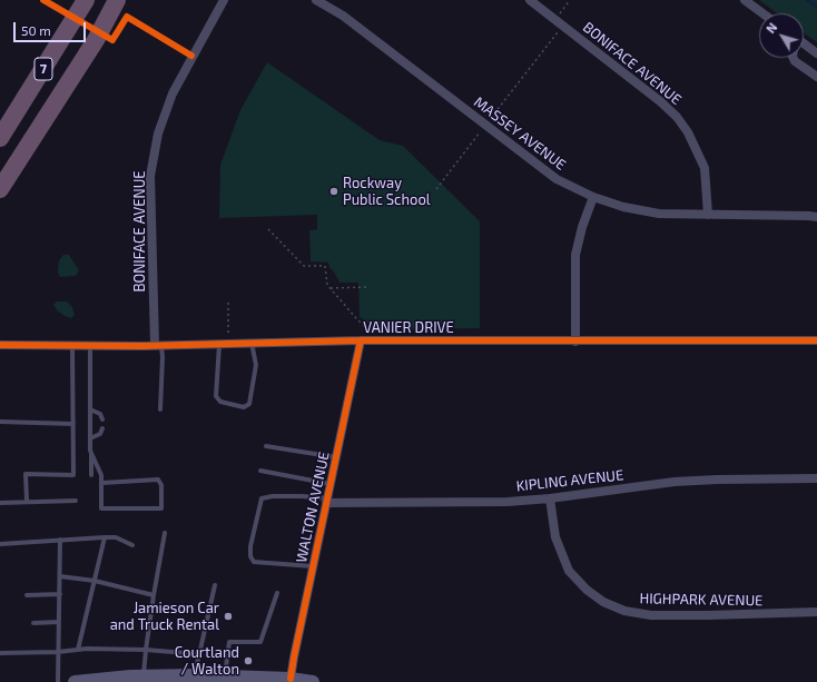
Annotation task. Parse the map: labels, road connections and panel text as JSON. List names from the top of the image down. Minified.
{"streets":{"highway":["7"],"street":["BONIFACE AVENUE","MASSEY AVENUE","VANIER DRIVE","KIPLING AVENUE","WALTON AVENUE","HIGHPARK AVENUE"]},"crossings":[["BONIFACE AVENUE","MASSEY AVENUE"],["BONIFACE AVENUE","VANIER DRIVE"],["VANIER DRIVE","WALTON AVENUE"],["KIPLING AVENUE","WALTON AVENUE"],["KIPLING AVENUE","HIGHPARK AVENUE"]],"places":["Rockway Public School","Jamieson Car and Truck Rental","Courtland / Walton"],"scale_bar":"50 m","north":"top left"}
